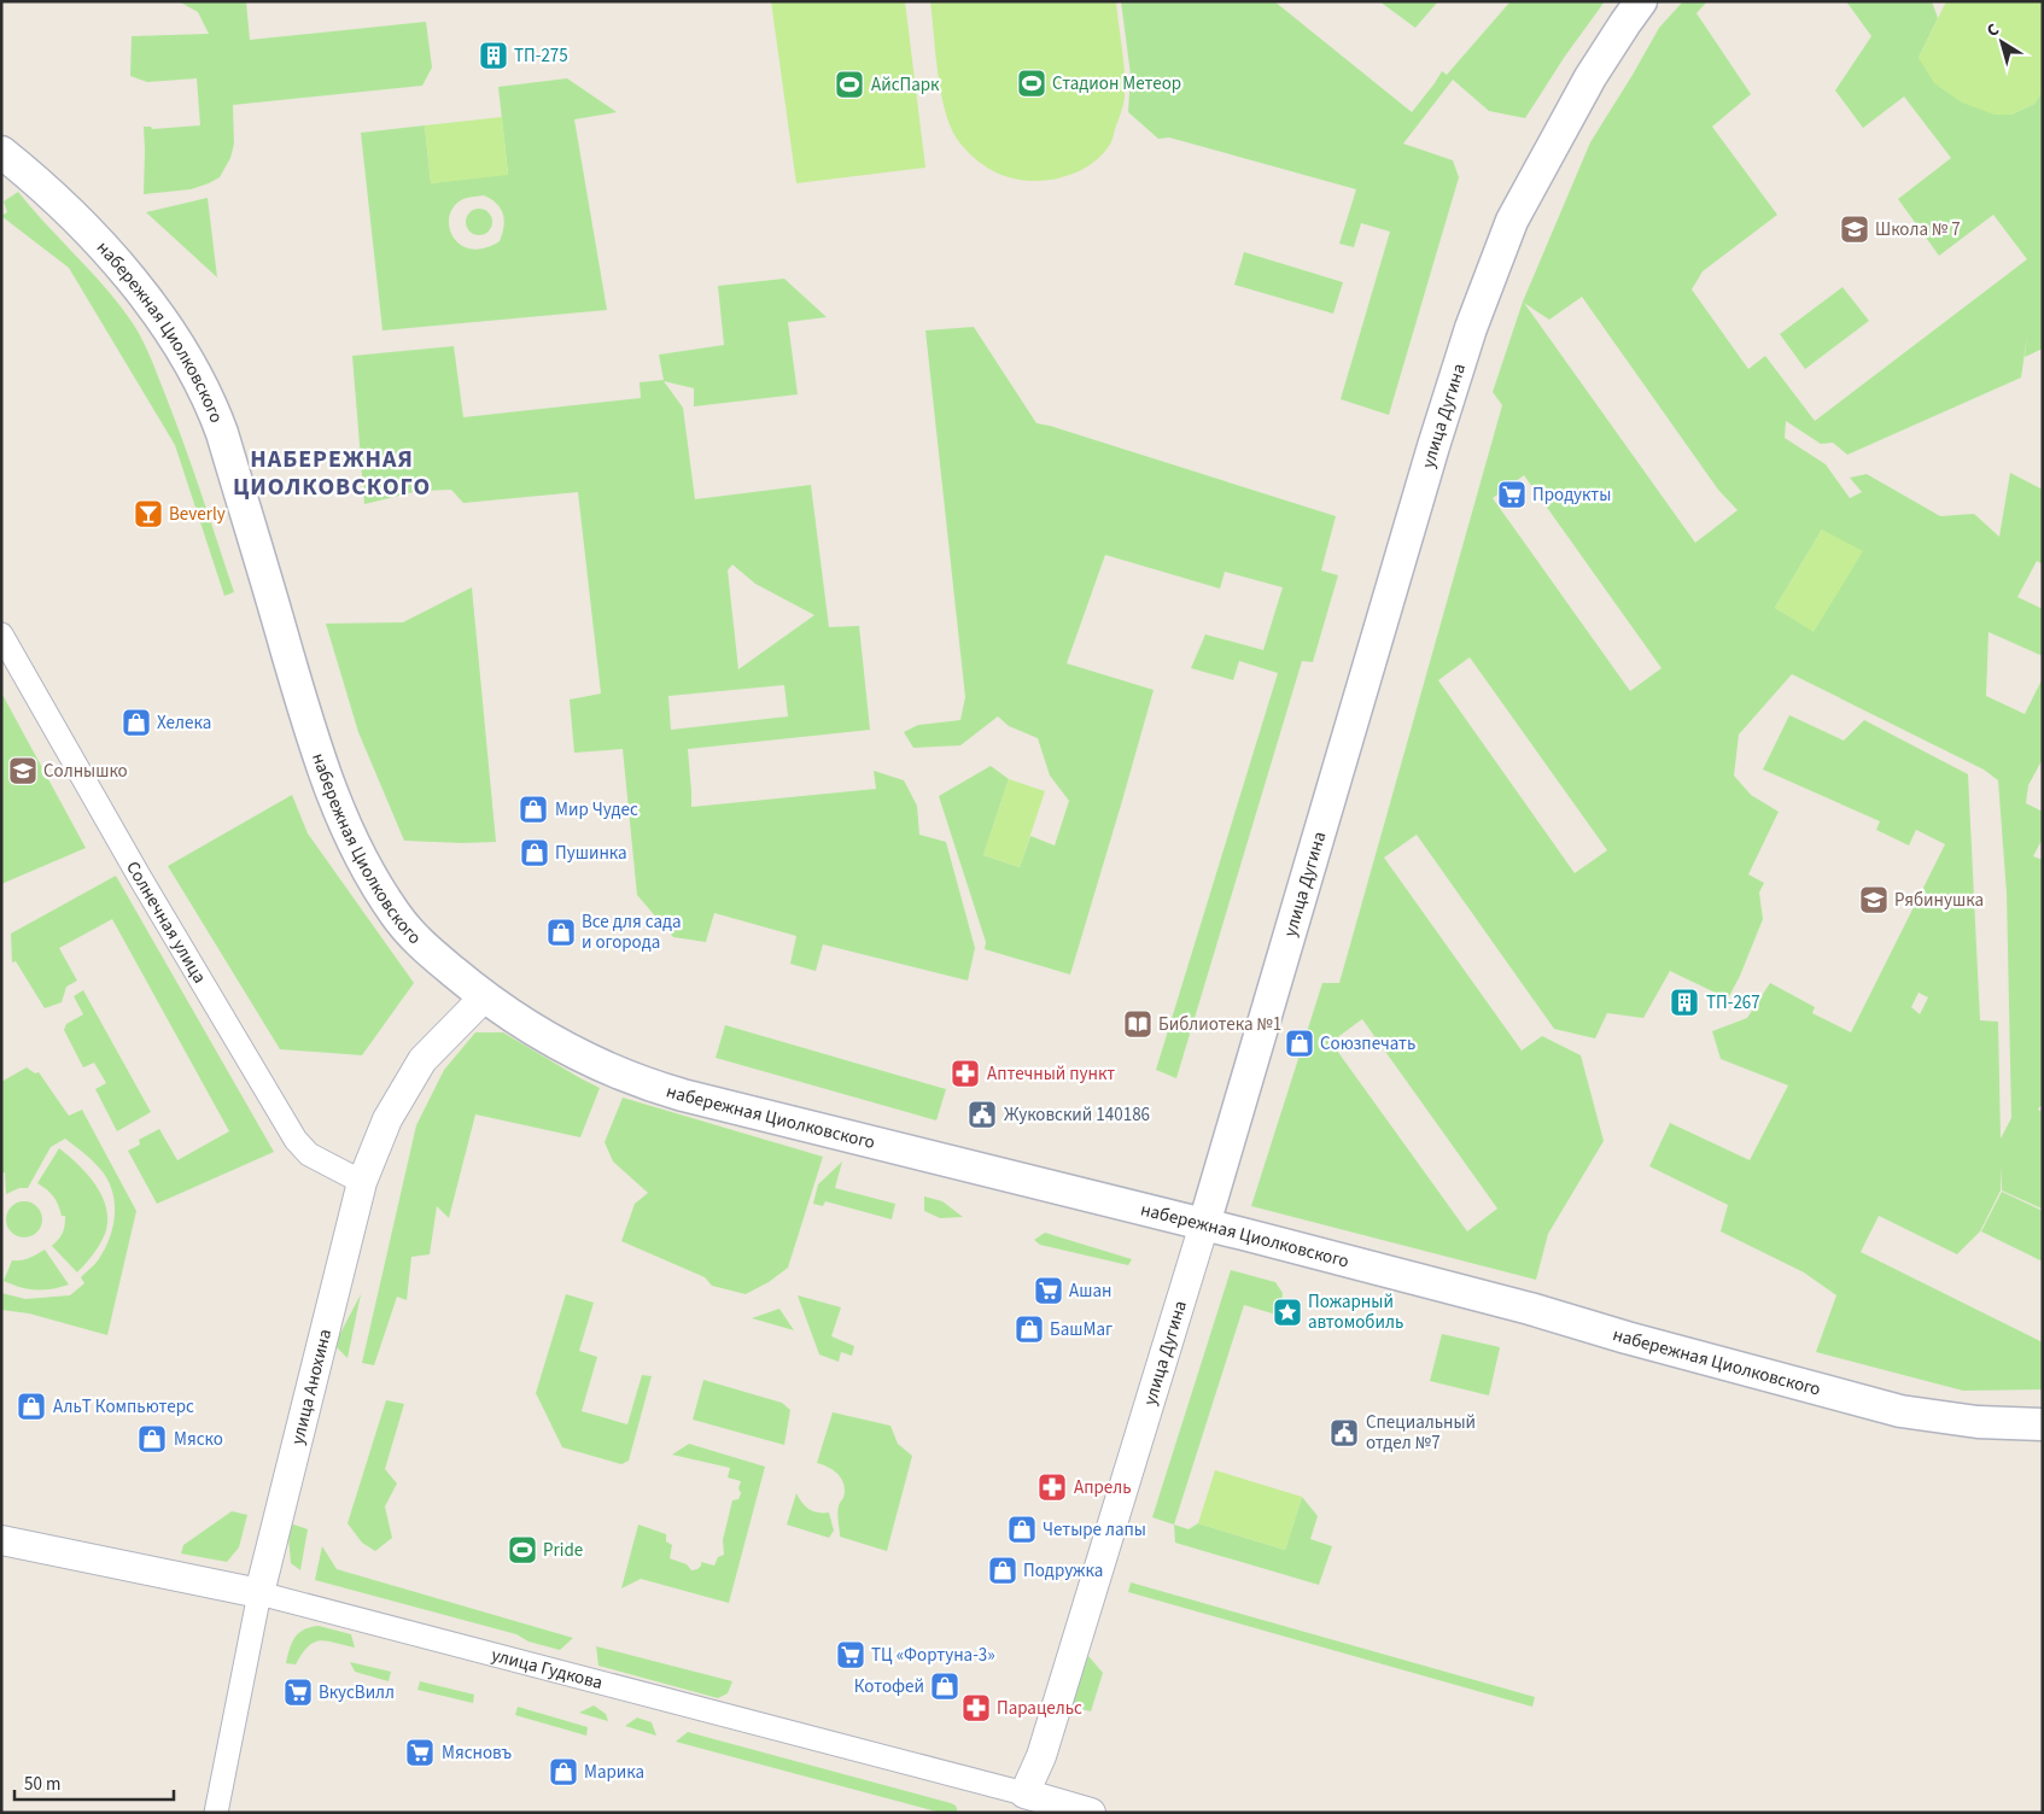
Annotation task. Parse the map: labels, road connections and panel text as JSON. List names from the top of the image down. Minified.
{"streets":{"main road":["набережная Циолковского","улица Дугина"],"street":["Солнечная улица","улица Анохина","улица Гудкова"]},"crossings":[["набережная Циолковского","улица Дугина"],["набережная Циолковского","улица Анохина"],["улица Дугина","улица Гудкова"],["Солнечная улица","улица Анохина"],["улица Анохина","улица Гудкова"]],"districts":["НАБЕРЕЖНАЯ ЦИОЛКОВСКОГО"],"places":{"building":["ТП-275","ТП-267"],"sports":["Стадион Метеор","АйсПарк","Pride"],"school or university":["Школа № 7","Солнышко","Рябинушка"],"supermarket":["Продукты","Ашан","ТЦ «Фортуна-3»","ВкусВилл","Мясновъ"],"bar":["Beverly"],"shop":["Хелека","Мир Чудес","Пушинка","Все для сада и огорода","Союзпечать","БашМаг","АльТ Компьютерс","Мяско","Четыре лапы","Подружка","Котофей","Марика"],"library":["Библиотека №1"],"pharmacy":["Аптечный пункт","Апрель","Парацельс"],"public building":["Жуковский 140186","Специальный отдел №7"],"place":["Пожарный автомобиль"]},"scale_bar":"50 m","north":"top left"}
